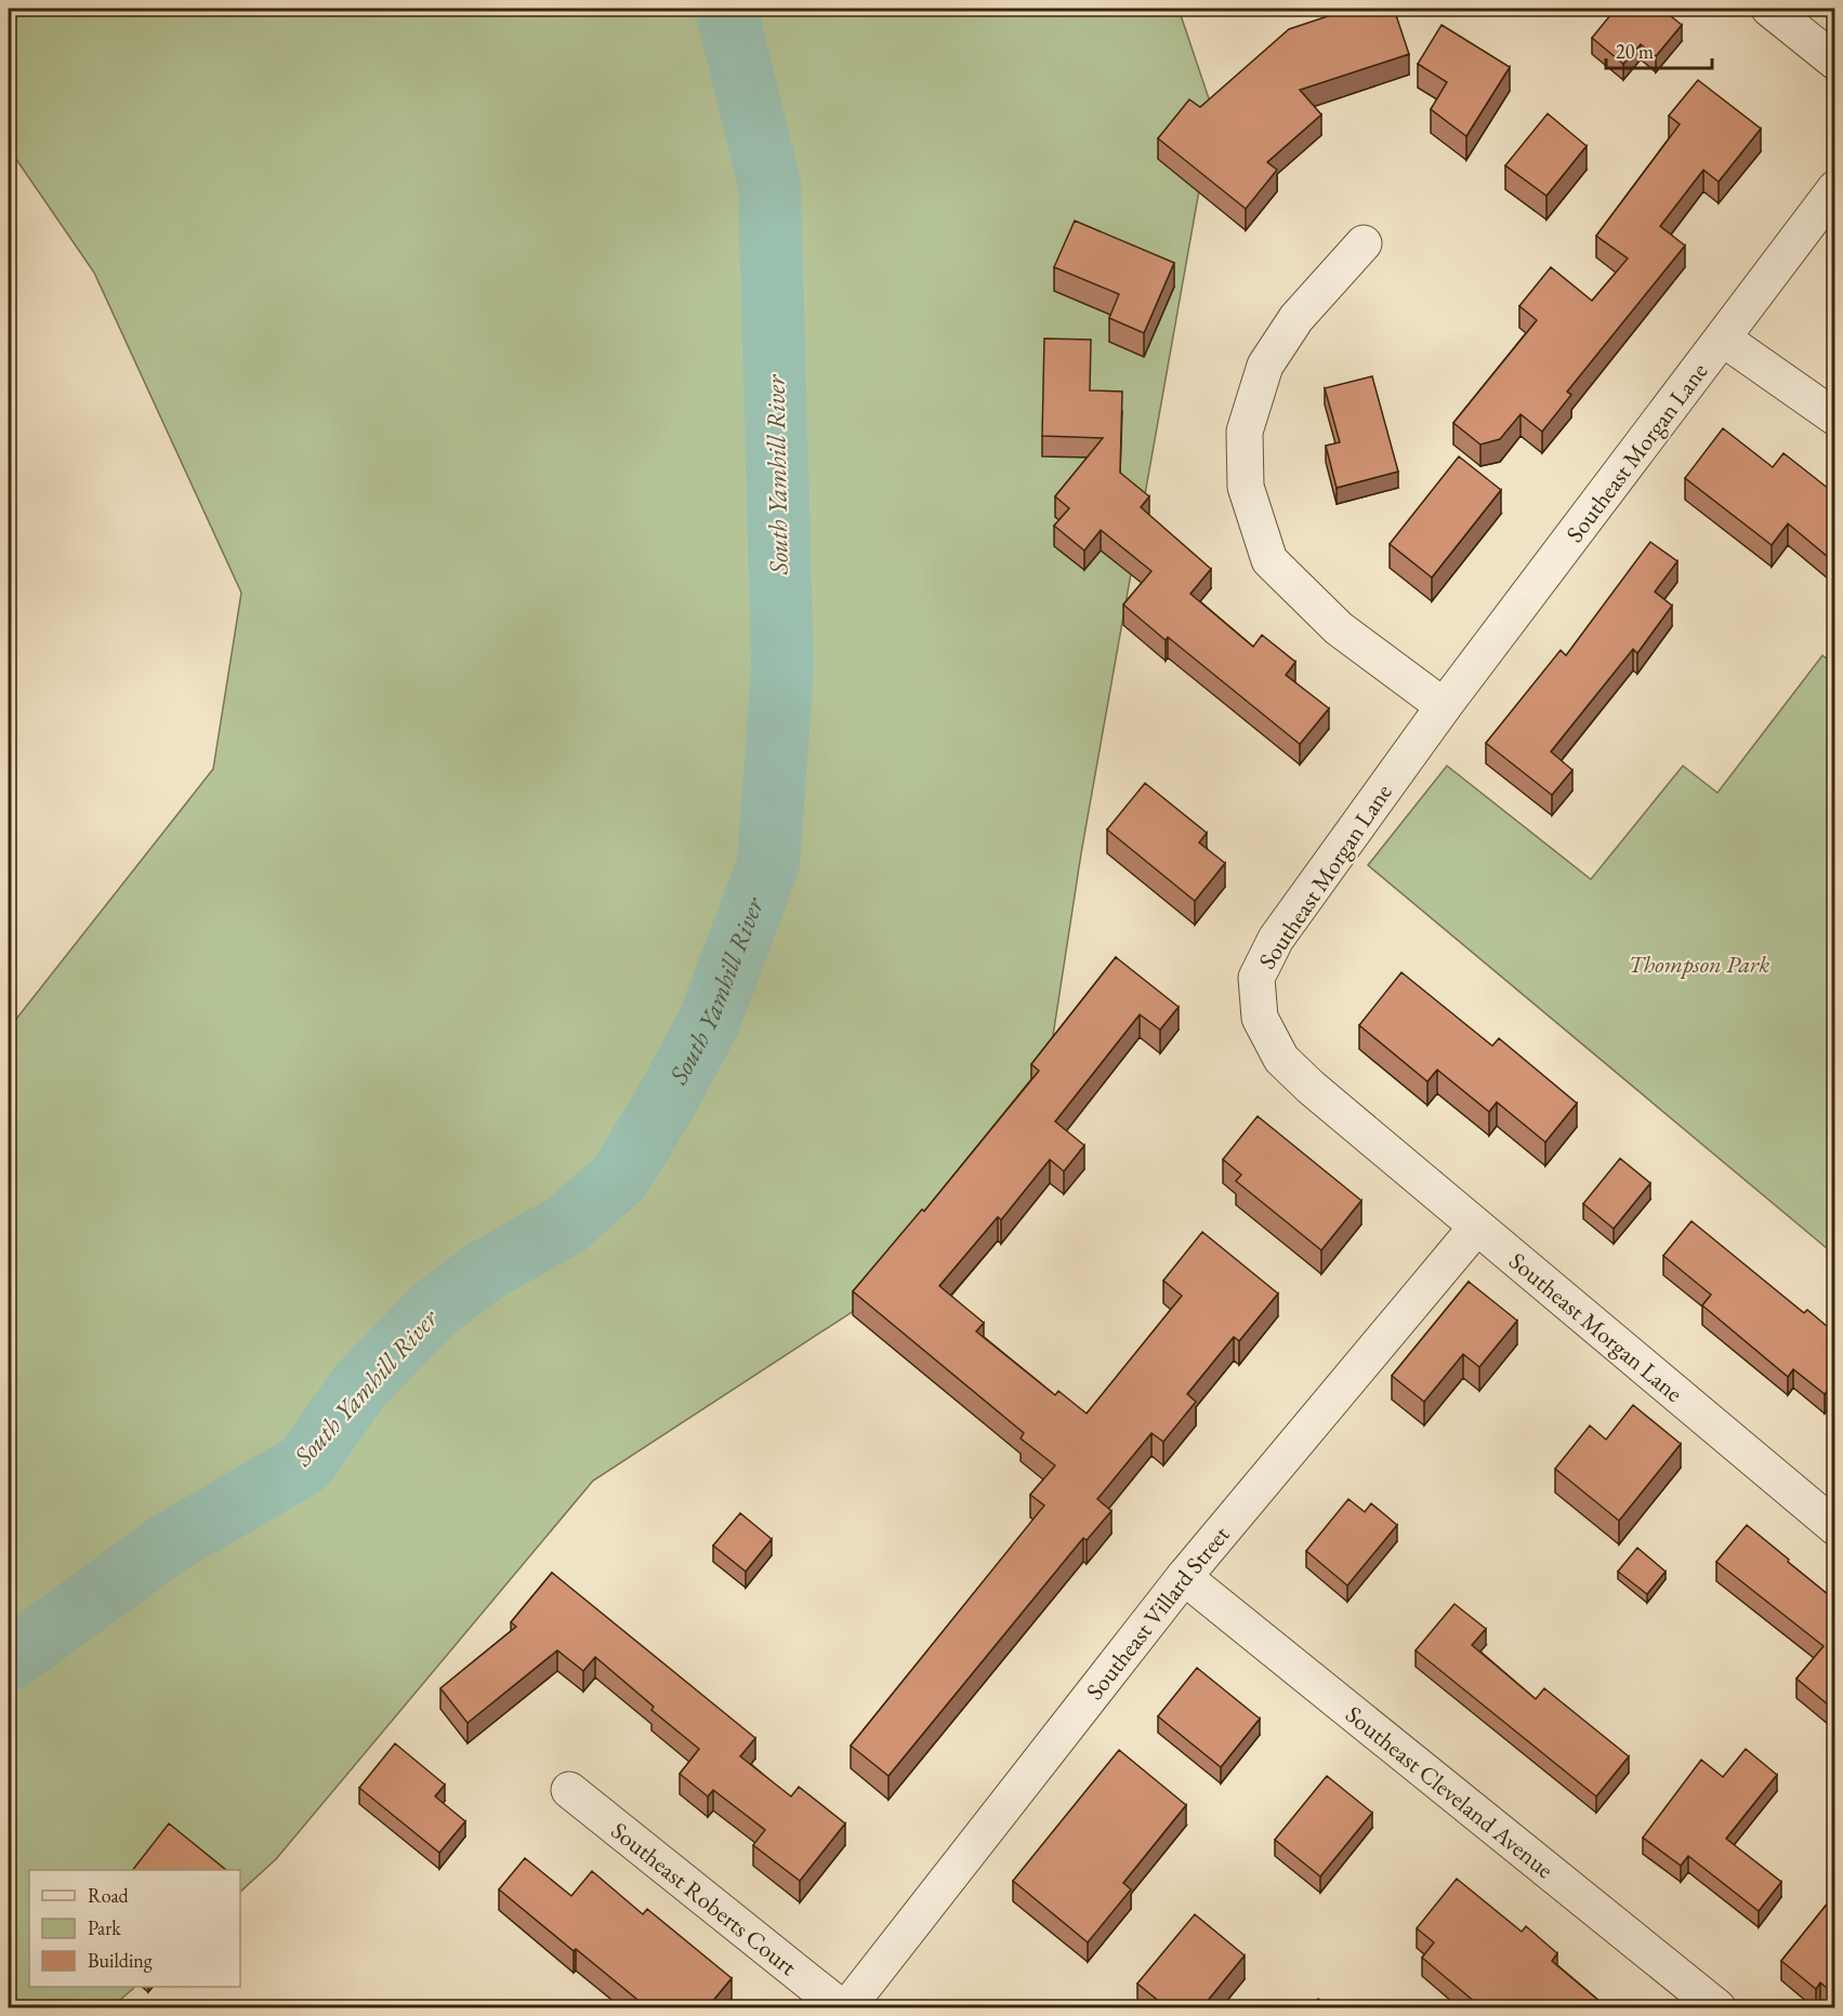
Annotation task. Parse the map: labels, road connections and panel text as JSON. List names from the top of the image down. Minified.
{"streets":{"street":["Southeast Morgan Lane","Southeast Villard Street","Southeast Cleveland Avenue","Southeast Roberts Court"]},"crossings":[["Southeast Morgan Lane","Southeast Villard Street"],["Southeast Villard Street","Southeast Cleveland Avenue"]],"water":["South Yamhill River"],"parks":["Thompson Park"],"legend":["Road","Park","Building"],"scale_bar":"20 m"}
